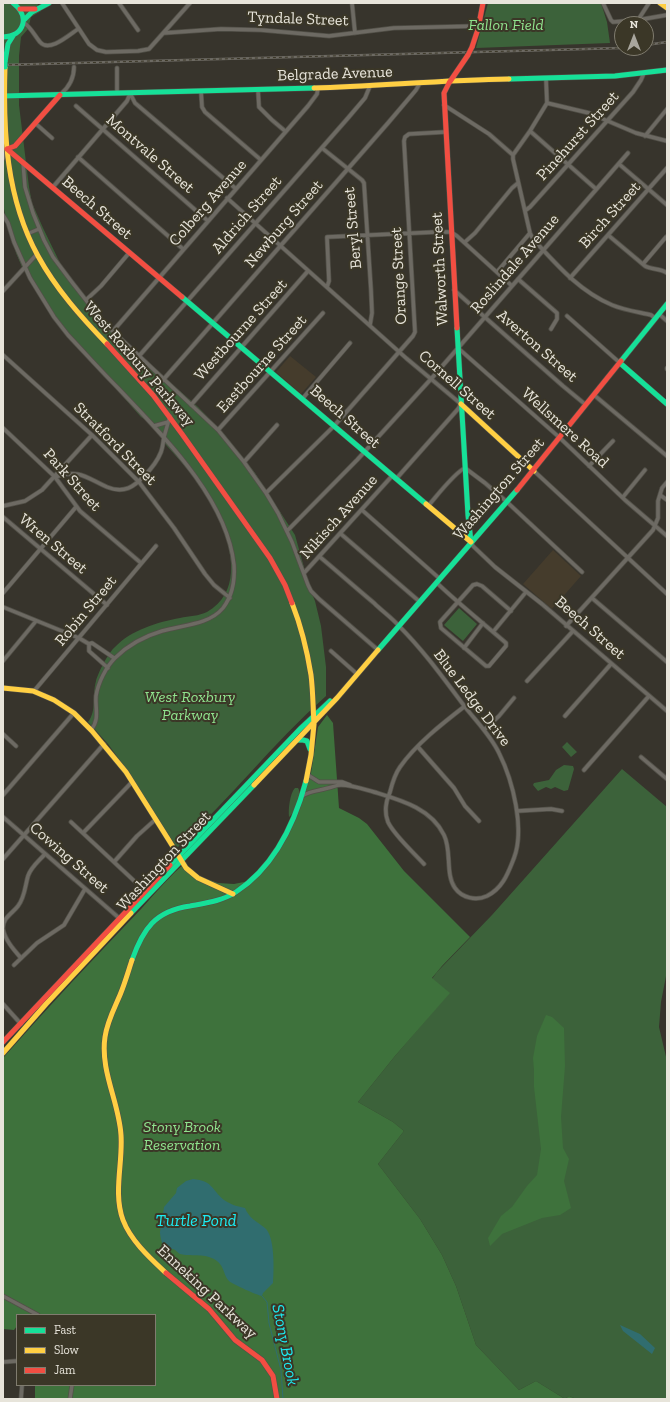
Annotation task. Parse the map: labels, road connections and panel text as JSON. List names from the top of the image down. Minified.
{"streets":{"main road":["Belgrade Avenue","Beech Street","Walworth Street","West Roxbury Parkway","Cornell Street","Washington Street","Enneking Parkway"],"street":["Tyndale Street","Pinehurst Street","Montvale Street","Colberg Avenue","Aldrich Street","Birch Street","Newburg Street","Beryl Street","Roslindale Avenue","Orange Street","Westbourne Street","Averton Street","Eastbourne Street","Wellsmere Road","Stratford Street","Park Street","Nikisch Avenue","Wren Street","Robin Street","Blue Ledge Drive","Cowing Street"]},"crossings":[["Tyndale Street","Walworth Street"],["Belgrade Avenue","Pinehurst Street"],["Belgrade Avenue","Colberg Avenue"],["Belgrade Avenue","Aldrich Street"],["Belgrade Avenue","Newburg Street"],["Belgrade Avenue","Walworth Street"],["Belgrade Avenue","West Roxbury Parkway"],["Montvale Street","Colberg Avenue"],["Colberg Avenue","Beech Street"],["Colberg Avenue","West Roxbury Parkway"],["Colberg Avenue","Cornell Street"],["Beech Street","Aldrich Street"],["Beech Street","Newburg Street"],["Beech Street","Roslindale Avenue"],["Beech Street","Walworth Street"],["Beech Street","Orange Street"],["Beech Street","Westbourne Street"],["Beech Street","West Roxbury Parkway"],["Beech Street","Eastbourne Street"],["Beech Street","Washington Street"],["Beech Street","Nikisch Avenue"],["Aldrich Street","Beryl Street"],["Aldrich Street","West Roxbury Parkway"],["Aldrich Street","Cornell Street"],["Newburg Street","Beryl Street"],["Newburg Street","West Roxbury Parkway"],["Newburg Street","Cornell Street"],["Beryl Street","Cornell Street"],["Roslindale Avenue","Walworth Street"],["Roslindale Avenue","Averton Street"],["Roslindale Avenue","West Roxbury Parkway"],["Roslindale Avenue","Cornell Street"],["Roslindale Avenue","Wellsmere Road"],["Walworth Street","Orange Street"],["Walworth Street","Averton Street"],["Walworth Street","Cornell Street"],["Walworth Street","Wellsmere Road"],["Walworth Street","Washington Street"],["Walworth Street","Nikisch Avenue"],["Orange Street","West Roxbury Parkway"],["Orange Street","Cornell Street"],["Westbourne Street","West Roxbury Parkway"],["Westbourne Street","Cornell Street"],["Averton Street","Washington Street"],["West Roxbury Parkway","Eastbourne Street"],["West Roxbury Parkway","Stratford Street"],["West Roxbury Parkway","Washington Street"],["West Roxbury Parkway","Nikisch Avenue"],["West Roxbury Parkway","Enneking Parkway"],["Cornell Street","Washington Street"],["Cornell Street","Nikisch Avenue"],["Wellsmere Road","Washington Street"],["Park Street","Robin Street"],["Washington Street","Blue Ledge Drive"],["Washington Street","Cowing Street"],["Washington Street","Enneking Parkway"],["Nikisch Avenue","Blue Ledge Drive"],["Wren Street","Robin Street"],["Blue Ledge Drive","Enneking Parkway"]],"water":["Turtle Pond","Stony Brook"],"parks":["Fallon Field","West Roxbury Parkway","Stony Brook Reservation"],"legend":["Fast","Slow","Jam"],"north":"top"}
